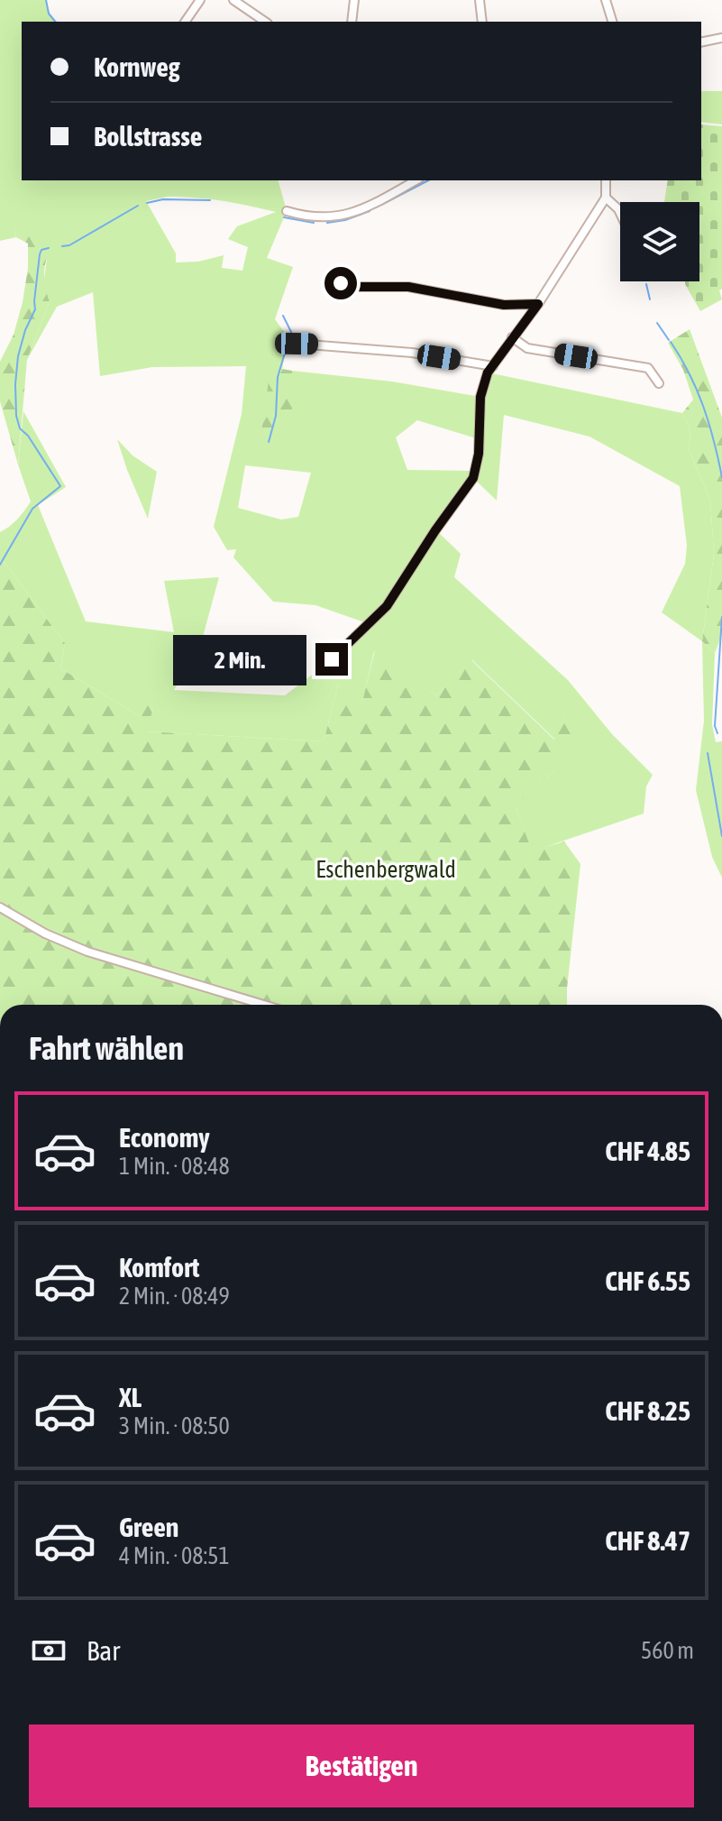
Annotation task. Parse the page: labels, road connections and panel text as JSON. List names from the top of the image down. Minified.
{"parks":["Eschenbergwald"],"page":{"banner":["Kornweg","Bollstrasse"],"bubble":"2 Min.","heading":"Fahrt wählen","list":[{"name":"Economy","note":"1 Min. · 08:48","value":"CHF 4.85"},{"name":"Komfort","note":"2 Min. · 08:49","value":"CHF 6.55"},{"name":"XL","note":"3 Min. · 08:50","value":"CHF 8.25"},{"name":"Green","note":"4 Min. · 08:51","value":"CHF 8.47"}],"pay":["Bar","560 m"],"buttons":"Bestätigen"}}
